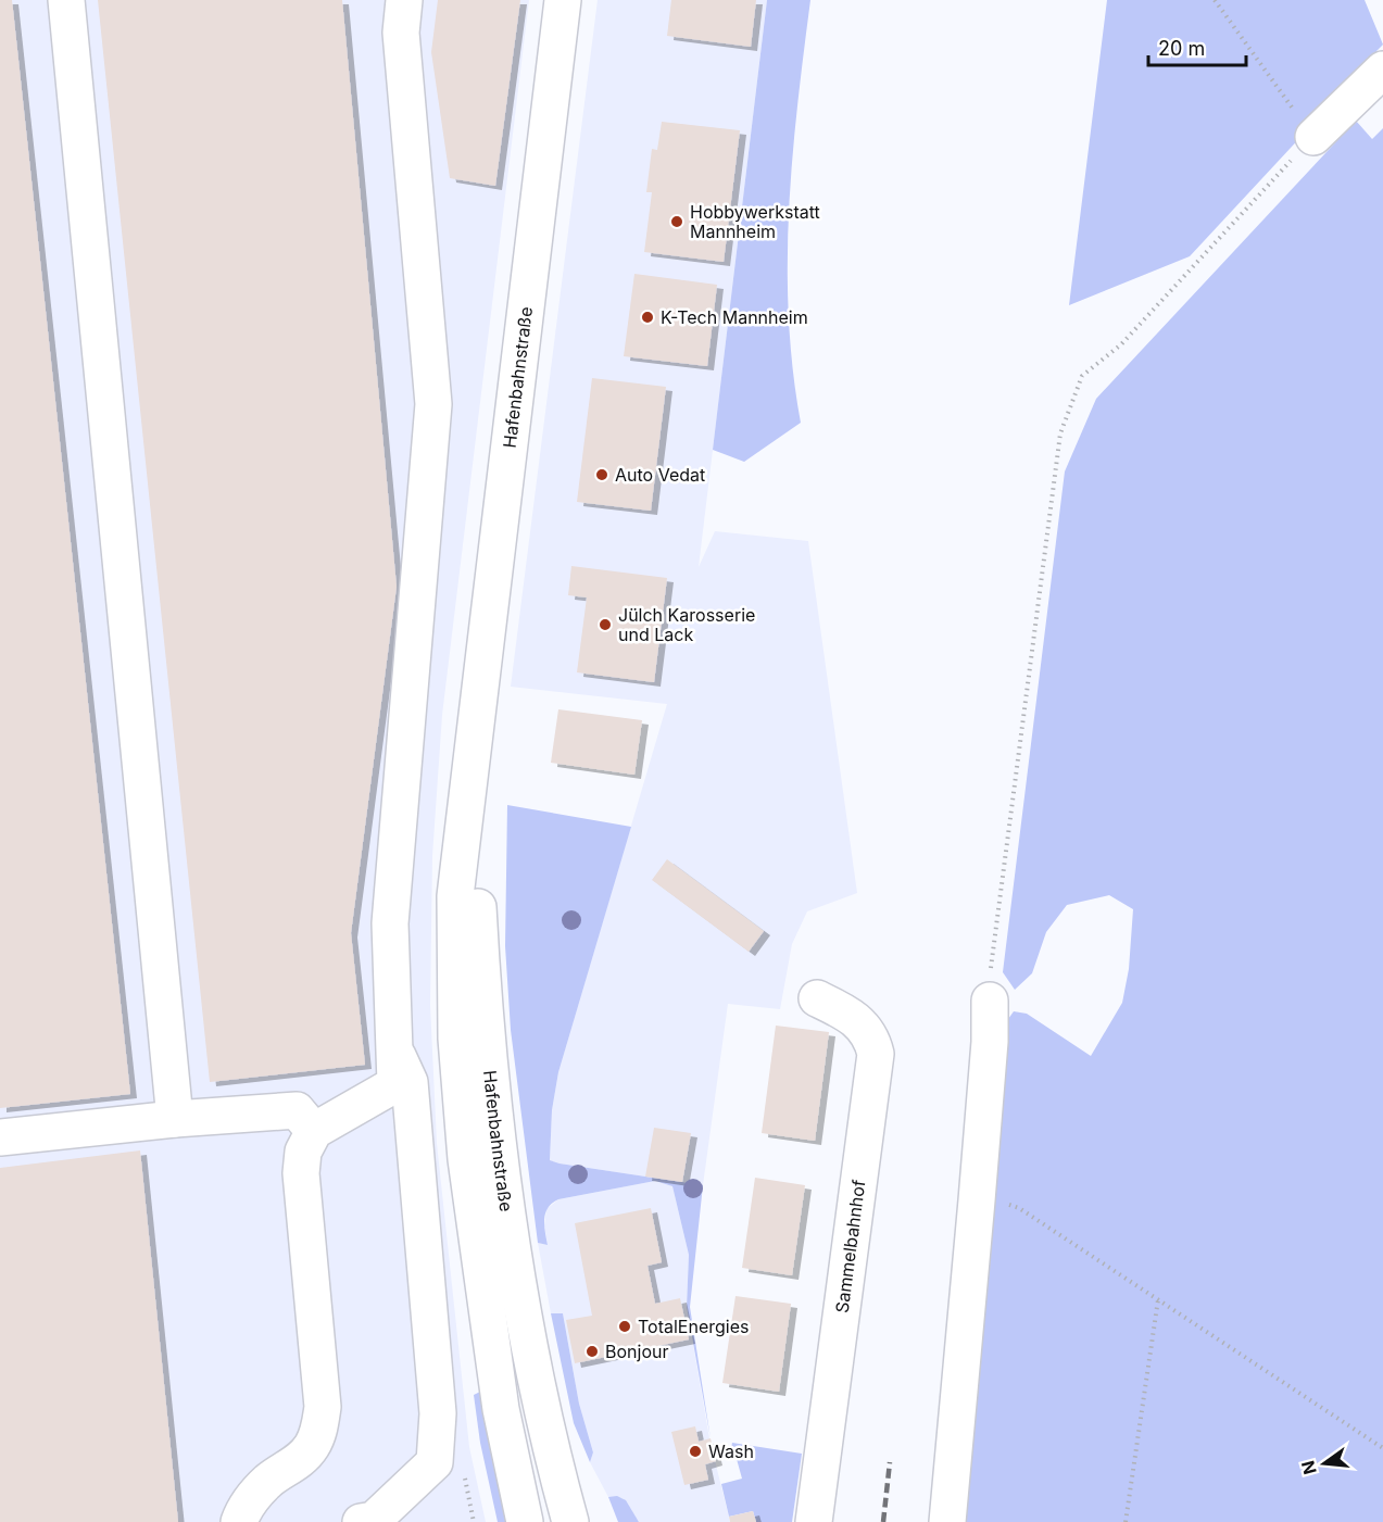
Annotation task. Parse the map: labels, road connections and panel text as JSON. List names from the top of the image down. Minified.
{"streets":{"street":["Hafenbahnstraße","Sammelbahnhof"]},"places":["Hobbywerkstatt Mannheim","K-Tech Mannheim","Auto Vedat","Jülch Karosserie und Lack","TotalEnergies","Bonjour","Wash"],"scale_bar":"20 m","north":"left"}
